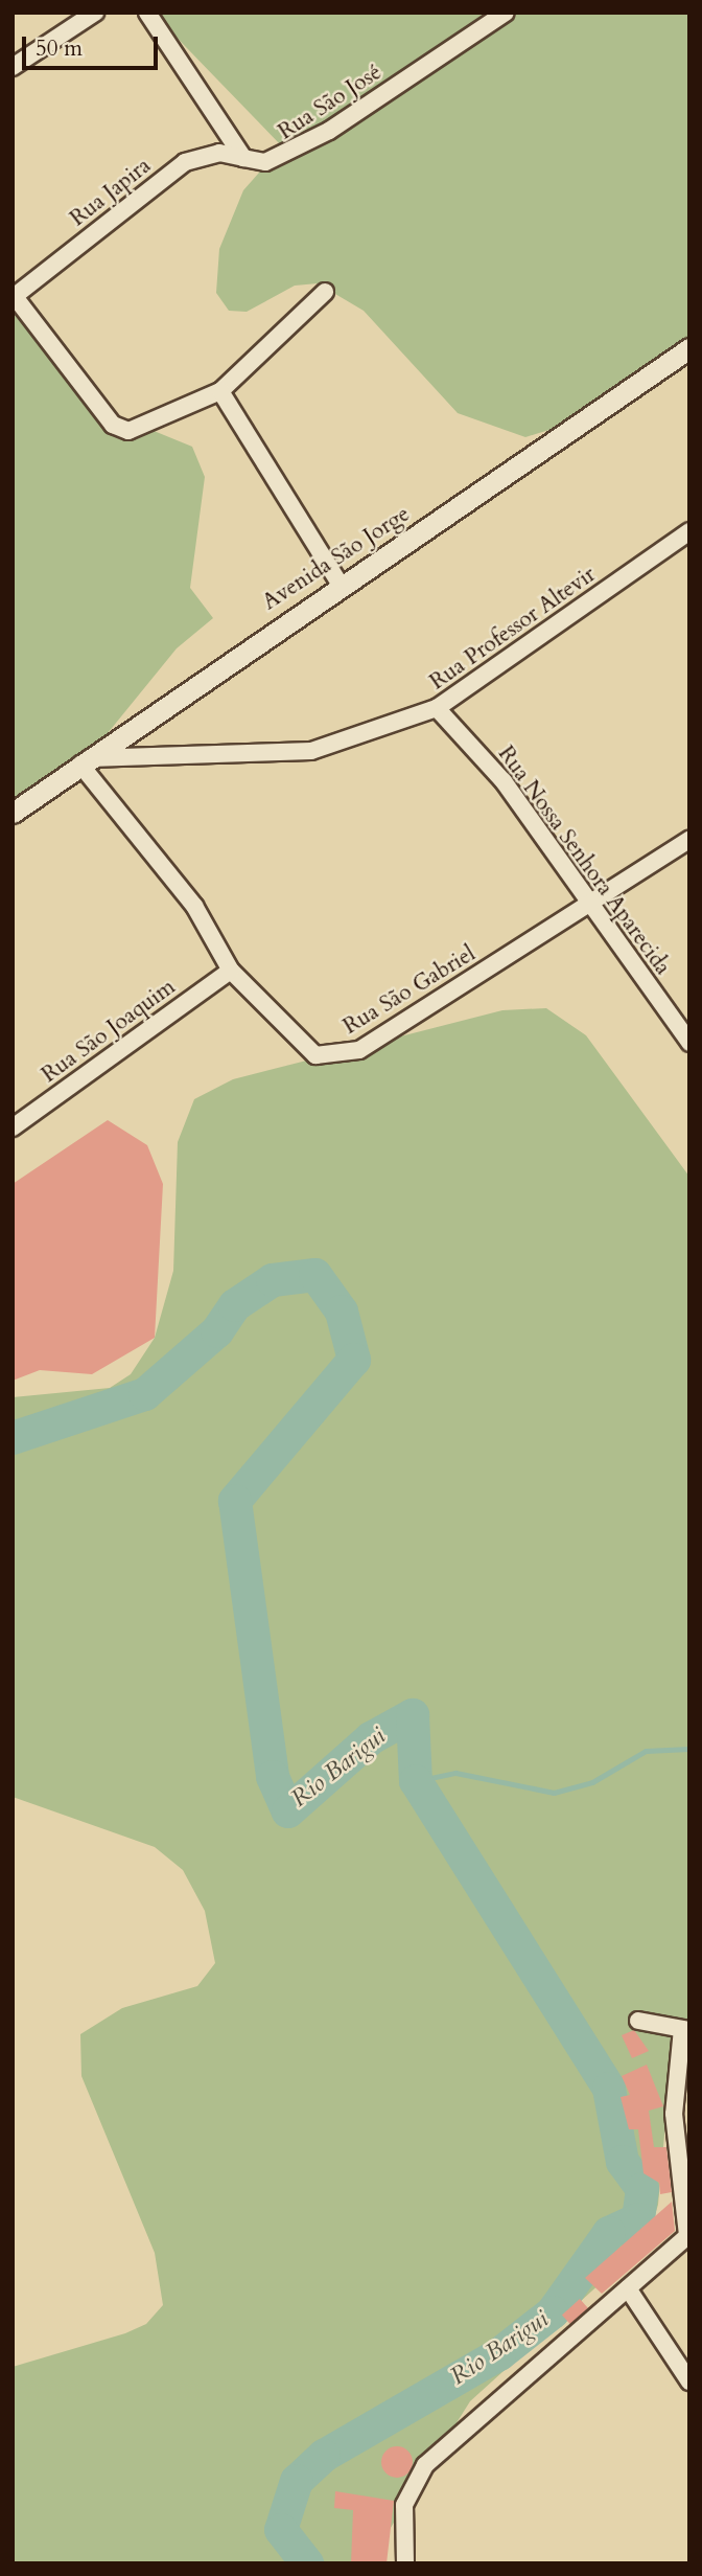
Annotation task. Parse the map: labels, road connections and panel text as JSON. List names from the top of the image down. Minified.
{"streets":{"street":["Rua São José","Rua Japira","Avenida São Jorge","Rua Professor Altevir","Rua Nossa Senhora Aparecida","Rua São Gabriel","Rua São Joaquim"]},"crossings":[["Rua São José","Rua Japira"],["Avenida São Jorge","Rua Professor Altevir"],["Avenida São Jorge","Rua São Gabriel"],["Rua Professor Altevir","Rua Nossa Senhora Aparecida"],["Rua Professor Altevir","Rua São Gabriel"],["Rua Nossa Senhora Aparecida","Rua São Gabriel"],["Rua São Gabriel","Rua São Joaquim"]],"water":["Rio Barigui"],"scale_bar":"50 m"}
